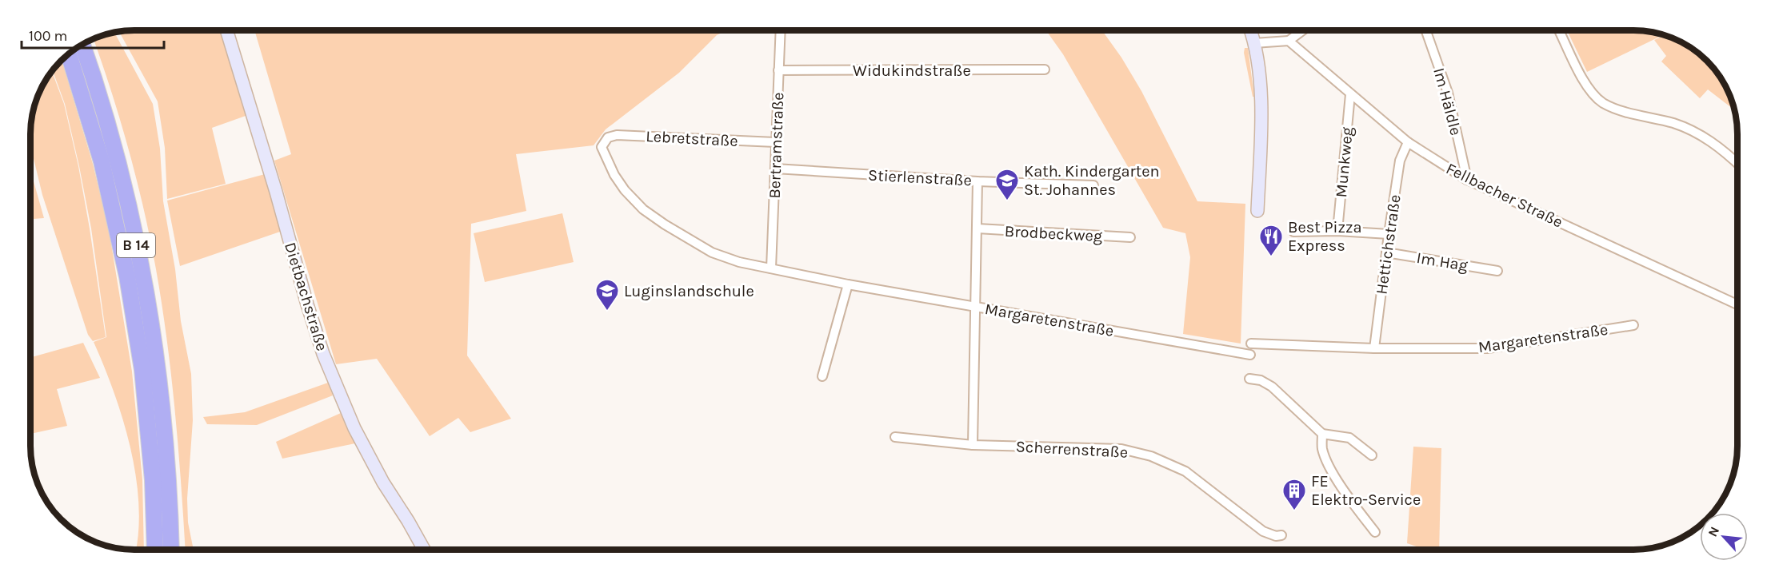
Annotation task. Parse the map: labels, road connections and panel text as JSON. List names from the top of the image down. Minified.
{"streets":{"highway":["B 14"],"main road":["Dietbachstraße"],"street":["Widukindstraße","Im Häldle","Lebretstraße","Bertramstraße","Munkweg","Stierlenstraße","Fellbacher Straße","Brodbeckweg","Hettichstraße","Im Hag","Margaretenstraße","Scherrenstraße"]},"crossings":[["Widukindstraße","Bertramstraße"],["Im Häldle","Fellbacher Straße"],["Lebretstraße","Bertramstraße"],["Lebretstraße","Margaretenstraße"],["Bertramstraße","Stierlenstraße"],["Bertramstraße","Margaretenstraße"],["Munkweg","Fellbacher Straße"],["Fellbacher Straße","Hettichstraße"],["Hettichstraße","Im Hag"],["Hettichstraße","Margaretenstraße"]],"places":{"school or university":["Kath. Kindergarten St. Johannes","Luginslandschule"],"restaurant":["Best Pizza Express"],"building":["FE Elektro-Service"]},"scale_bar":"100 m","north":"top left"}
